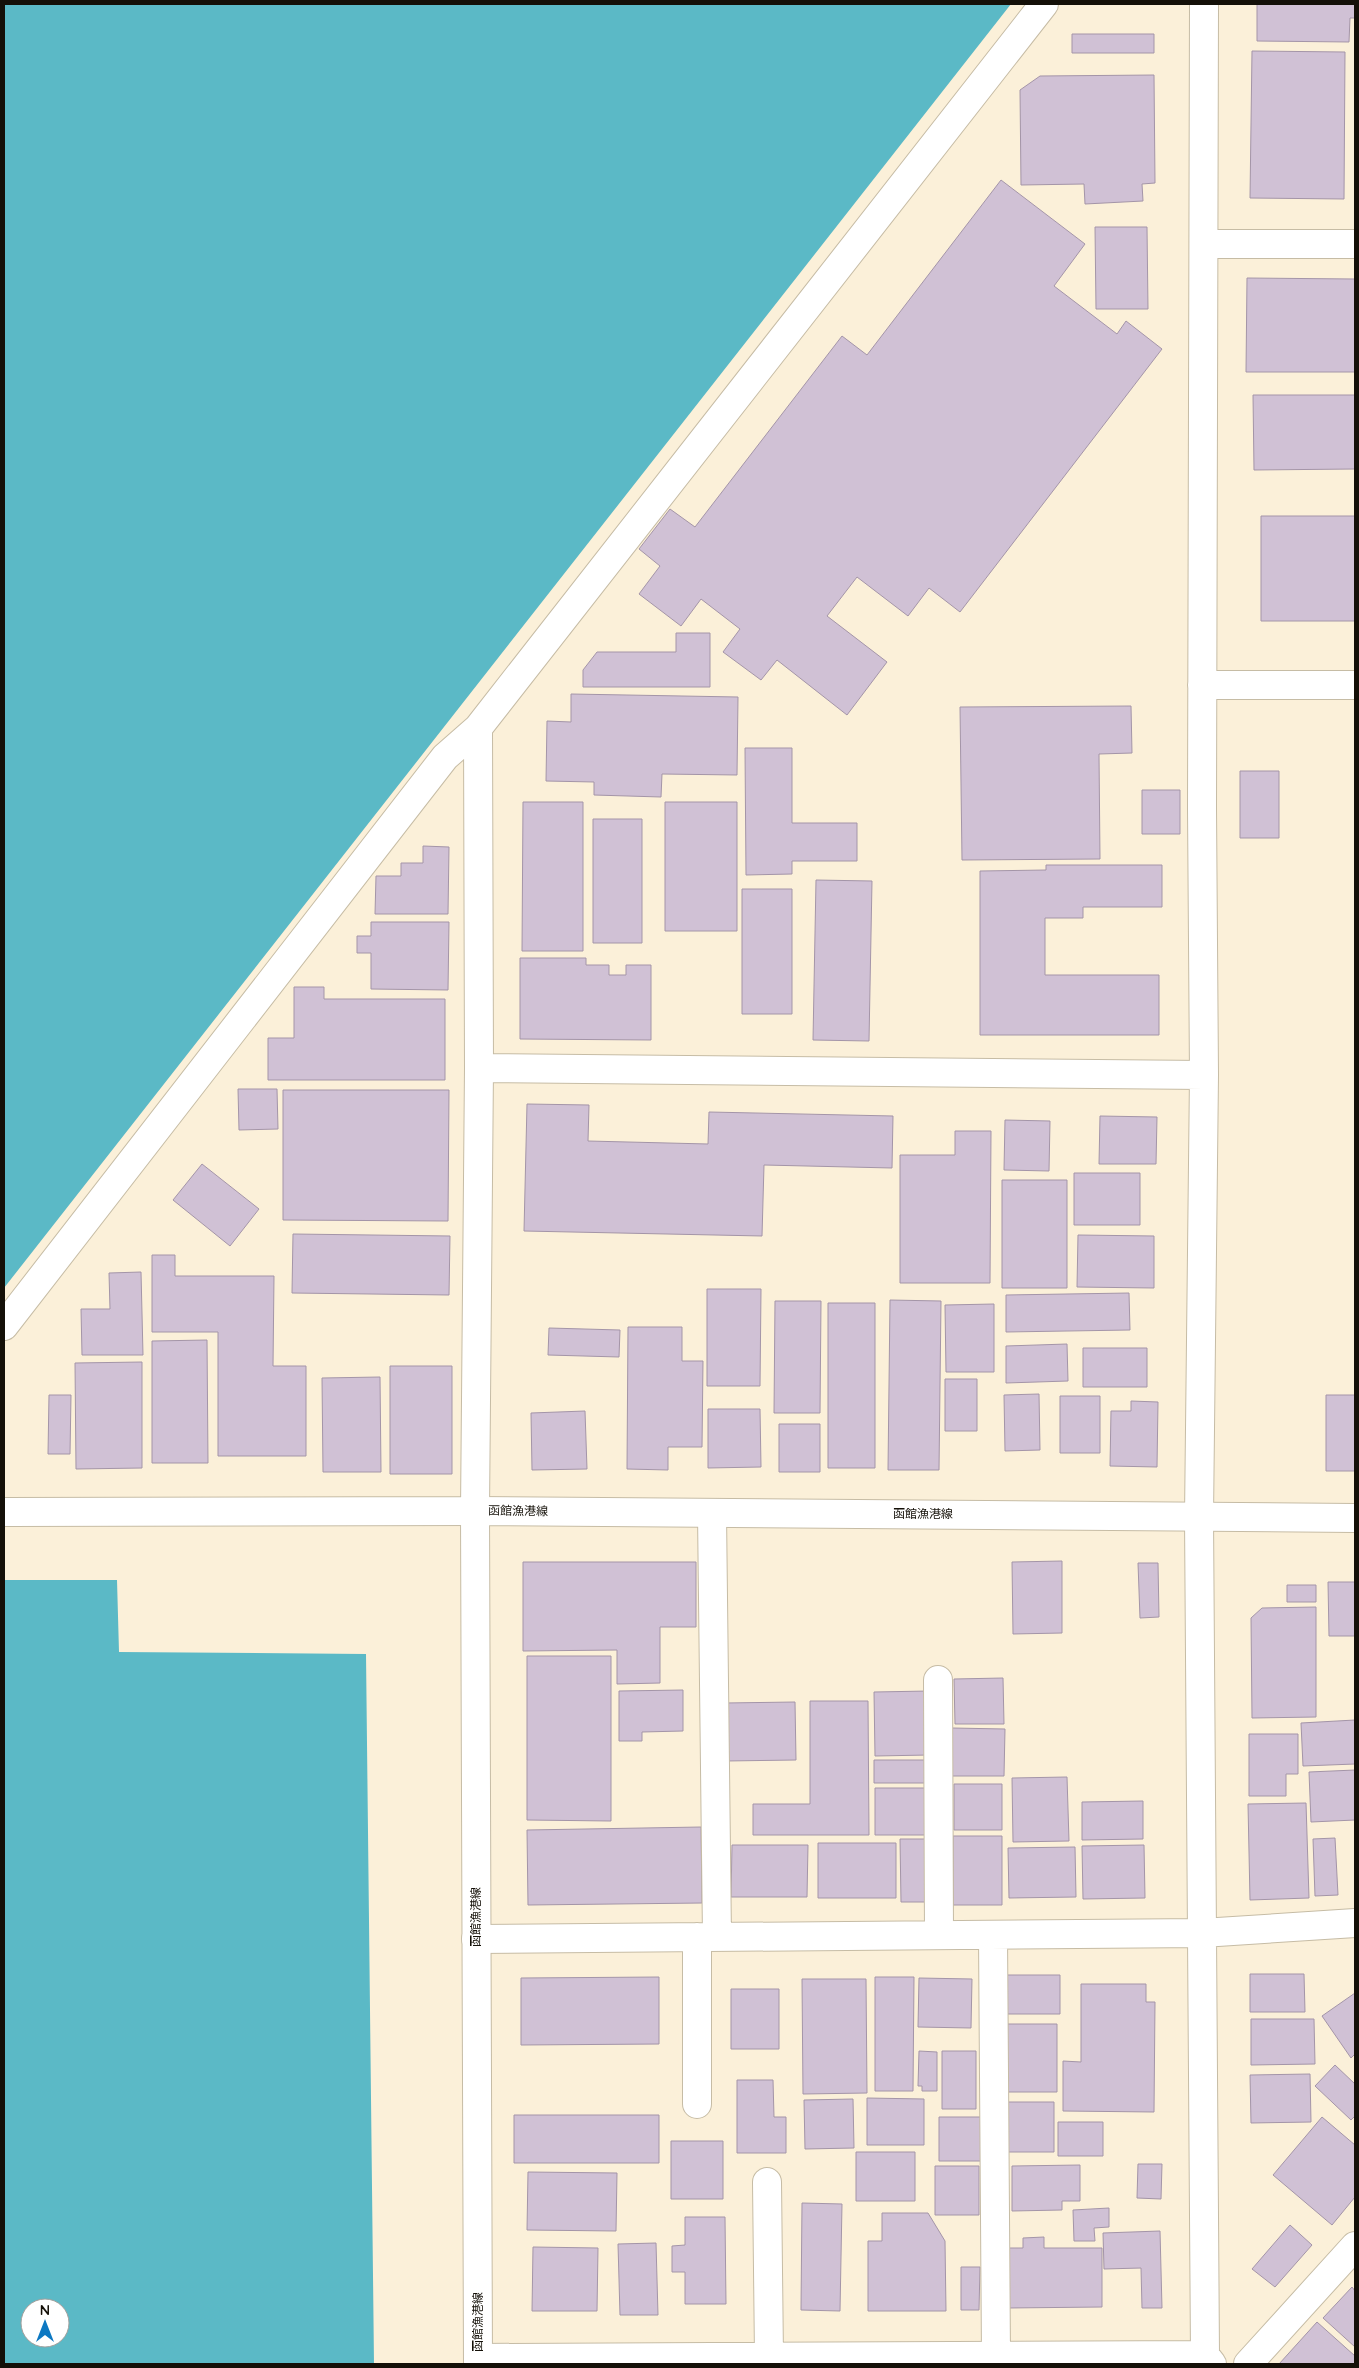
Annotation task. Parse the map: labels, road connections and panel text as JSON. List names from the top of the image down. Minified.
{"streets":{"street":["函館漁港線"]},"north":"top"}
